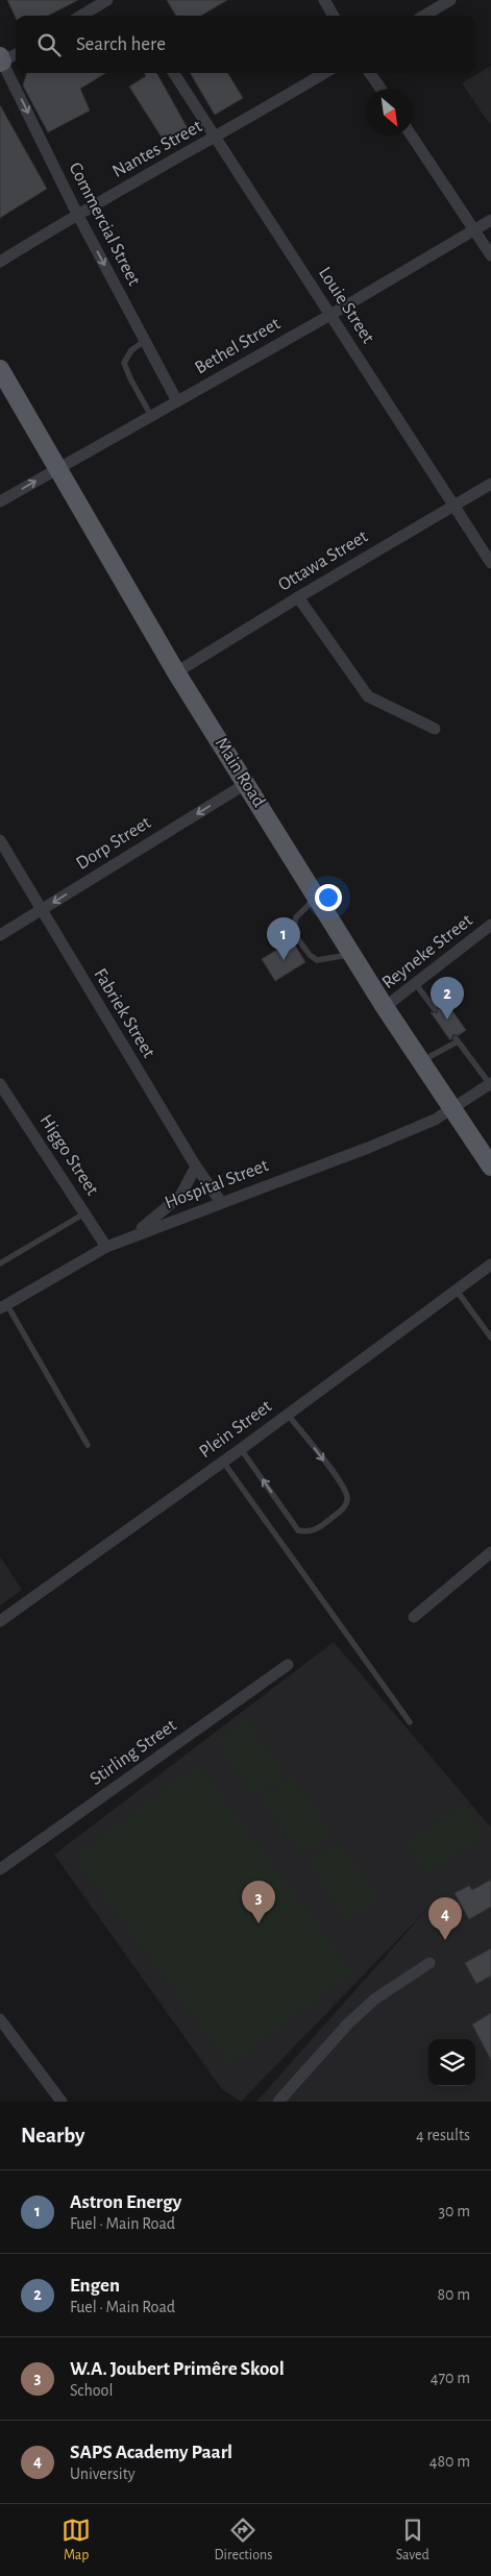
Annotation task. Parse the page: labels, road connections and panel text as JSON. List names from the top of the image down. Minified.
{"streets":{"main road":["Main Road"],"street":["Nantes Street","Commercial Street","Louie Street","Bethel Street","Ottawa Street","Dorp Street","Reyneke Street","Fabriek Street","Higgo Street","Hospital Street","Plein Street","Stirling Street"]},"crossings":[["Nantes Street","Commercial Street"],["Nantes Street","Louie Street"],["Commercial Street","Bethel Street"],["Louie Street","Bethel Street"],["Louie Street","Ottawa Street"],["Bethel Street","Main Road"],["Ottawa Street","Main Road"],["Main Road","Dorp Street"],["Main Road","Reyneke Street"],["Main Road","Hospital Street"],["Dorp Street","Fabriek Street"],["Fabriek Street","Hospital Street"],["Higgo Street","Hospital Street"]],"one_way":["Commercial Street","Dorp Street"],"north":"bottom right","page":{"search":"Search here","pins":["1","2","3","4"],"heading":["Nearby","4 results"],"list":[{"mark":"1","name":"Astron Energy","note":"Fuel · Main Road","value":"30 m"},{"mark":"2","name":"Engen","note":"Fuel · Main Road","value":"80 m"},{"mark":"3","name":"W.A. Joubert Primêre Skool","note":"School","value":"470 m"},{"mark":"4","name":"SAPS Academy Paarl","note":"University","value":"480 m"}],"nav":["Map","Directions","Saved"]}}
